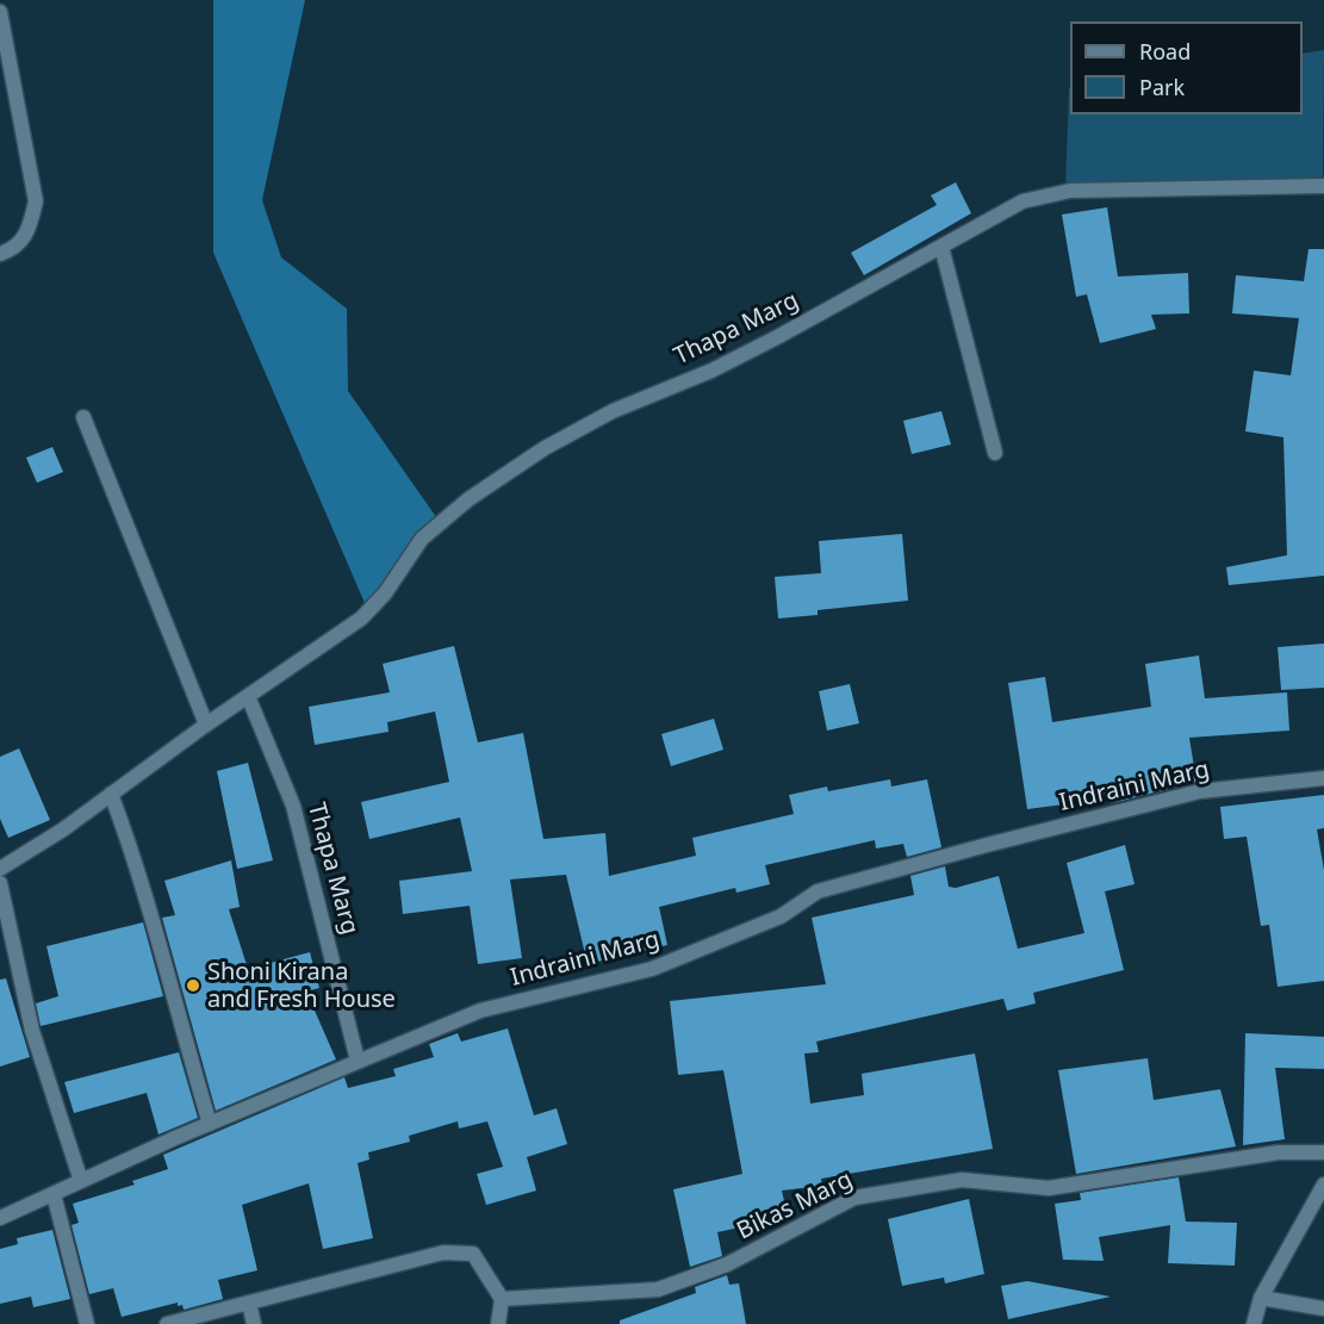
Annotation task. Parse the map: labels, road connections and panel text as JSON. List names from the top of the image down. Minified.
{"streets":{"street":["Thapa Marg","Indraini Marg","Bikas Marg"]},"crossings":[["Thapa Marg","Indraini Marg"]],"places":["Shoni Kirana and Fresh House"],"legend":["Road","Park"]}
